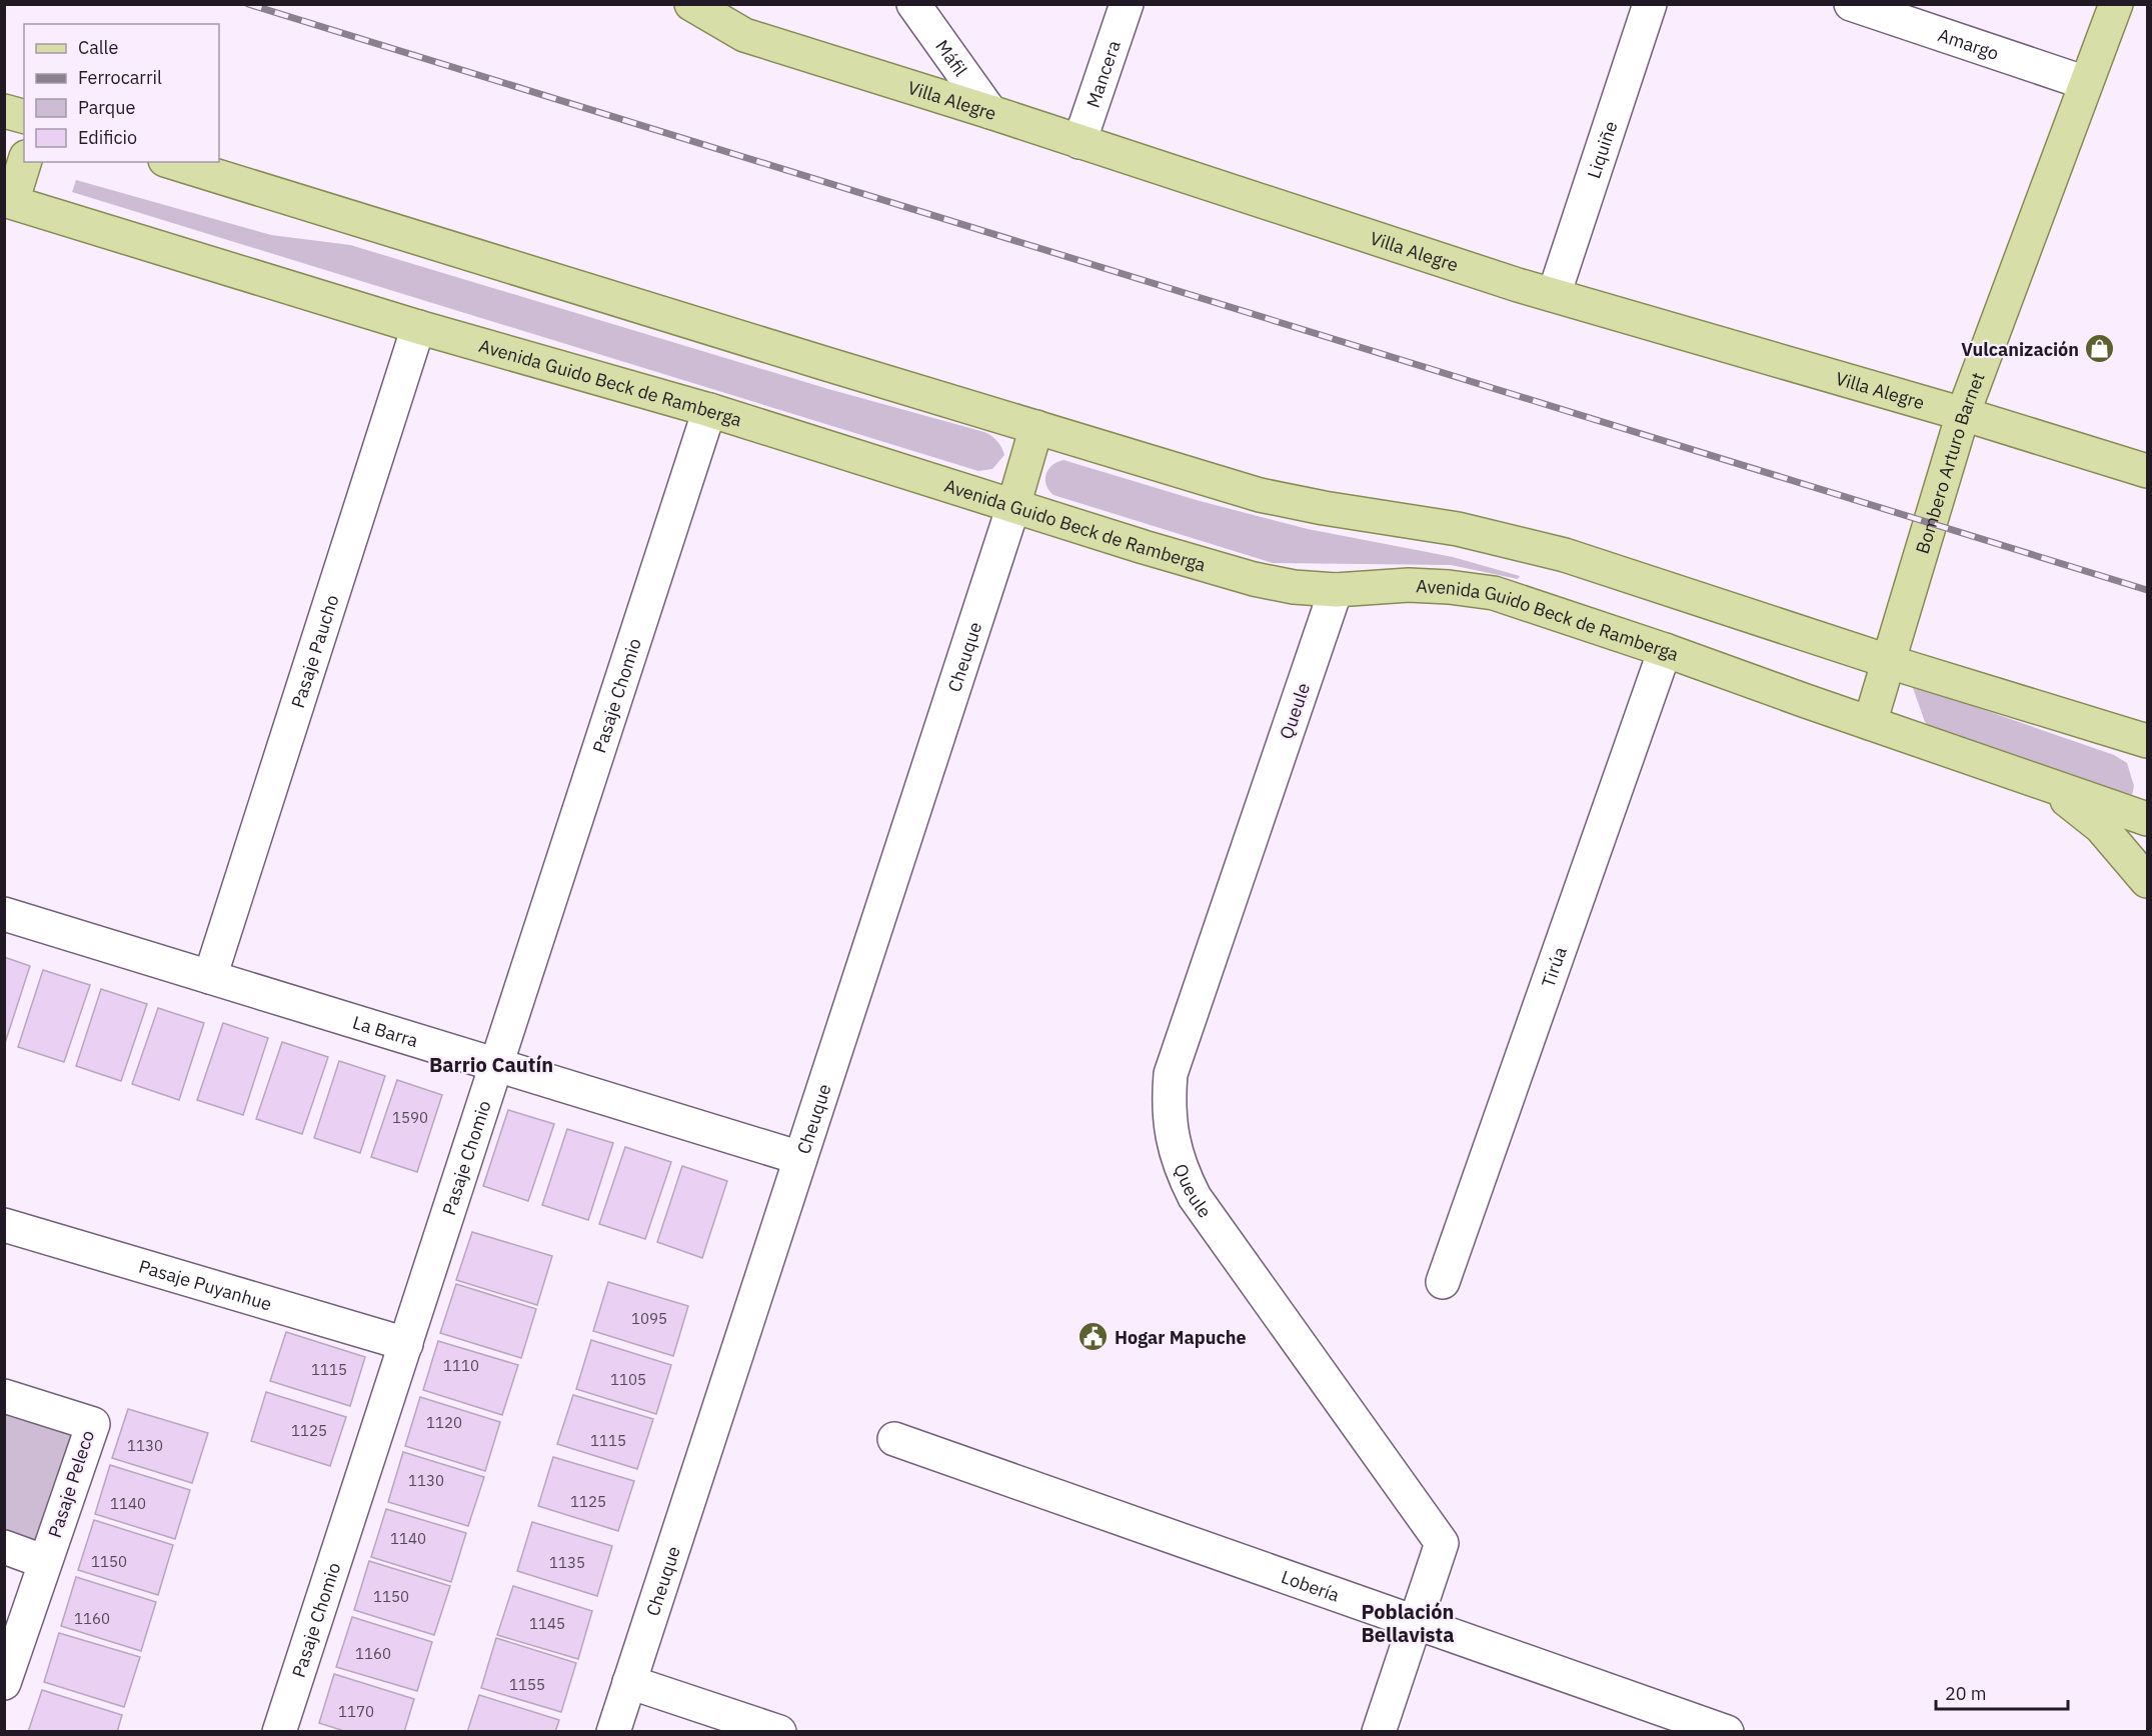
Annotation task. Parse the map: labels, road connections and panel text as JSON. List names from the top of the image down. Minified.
{"streets":{"main road":["Villa Alegre","Avenida Guido Beck de Ramberga","Bombero Arturo Barnet"],"street":["Amargo","Máfil","Mancera","Liquiñe","Pasaje Paucho","Cheuque","Pasaje Chomio","Queule","Tirúa","La Barra","Pasaje Puyanhue","Pasaje Peleco","Lobería"]},"crossings":[["Amargo","Bombero Arturo Barnet"],["Máfil","Villa Alegre"],["Mancera","Villa Alegre"],["Villa Alegre","Liquiñe"],["Villa Alegre","Bombero Arturo Barnet"],["Avenida Guido Beck de Ramberga","Bombero Arturo Barnet"],["Avenida Guido Beck de Ramberga","Pasaje Paucho"],["Avenida Guido Beck de Ramberga","Cheuque"],["Avenida Guido Beck de Ramberga","Pasaje Chomio"],["Avenida Guido Beck de Ramberga","Queule"],["Avenida Guido Beck de Ramberga","Tirúa"],["Pasaje Paucho","La Barra"],["Cheuque","La Barra"],["Pasaje Chomio","La Barra"],["Pasaje Chomio","Pasaje Puyanhue"],["Queule","Lobería"]],"districts":["Barrio Cautín","Población Bellavista"],"places":{"shop":["Vulcanización"],"public building":["Hogar Mapuche"]},"house_numbers":["1590","1095","1110","1115","1105","1120","1125","1115","1130","1130","1125","1140","1140","1150","1135","1150","1160","1145","1160","1155","1170"],"legend":["Calle","Ferrocarril","Parque","Edificio"],"scale_bar":"20 m"}
